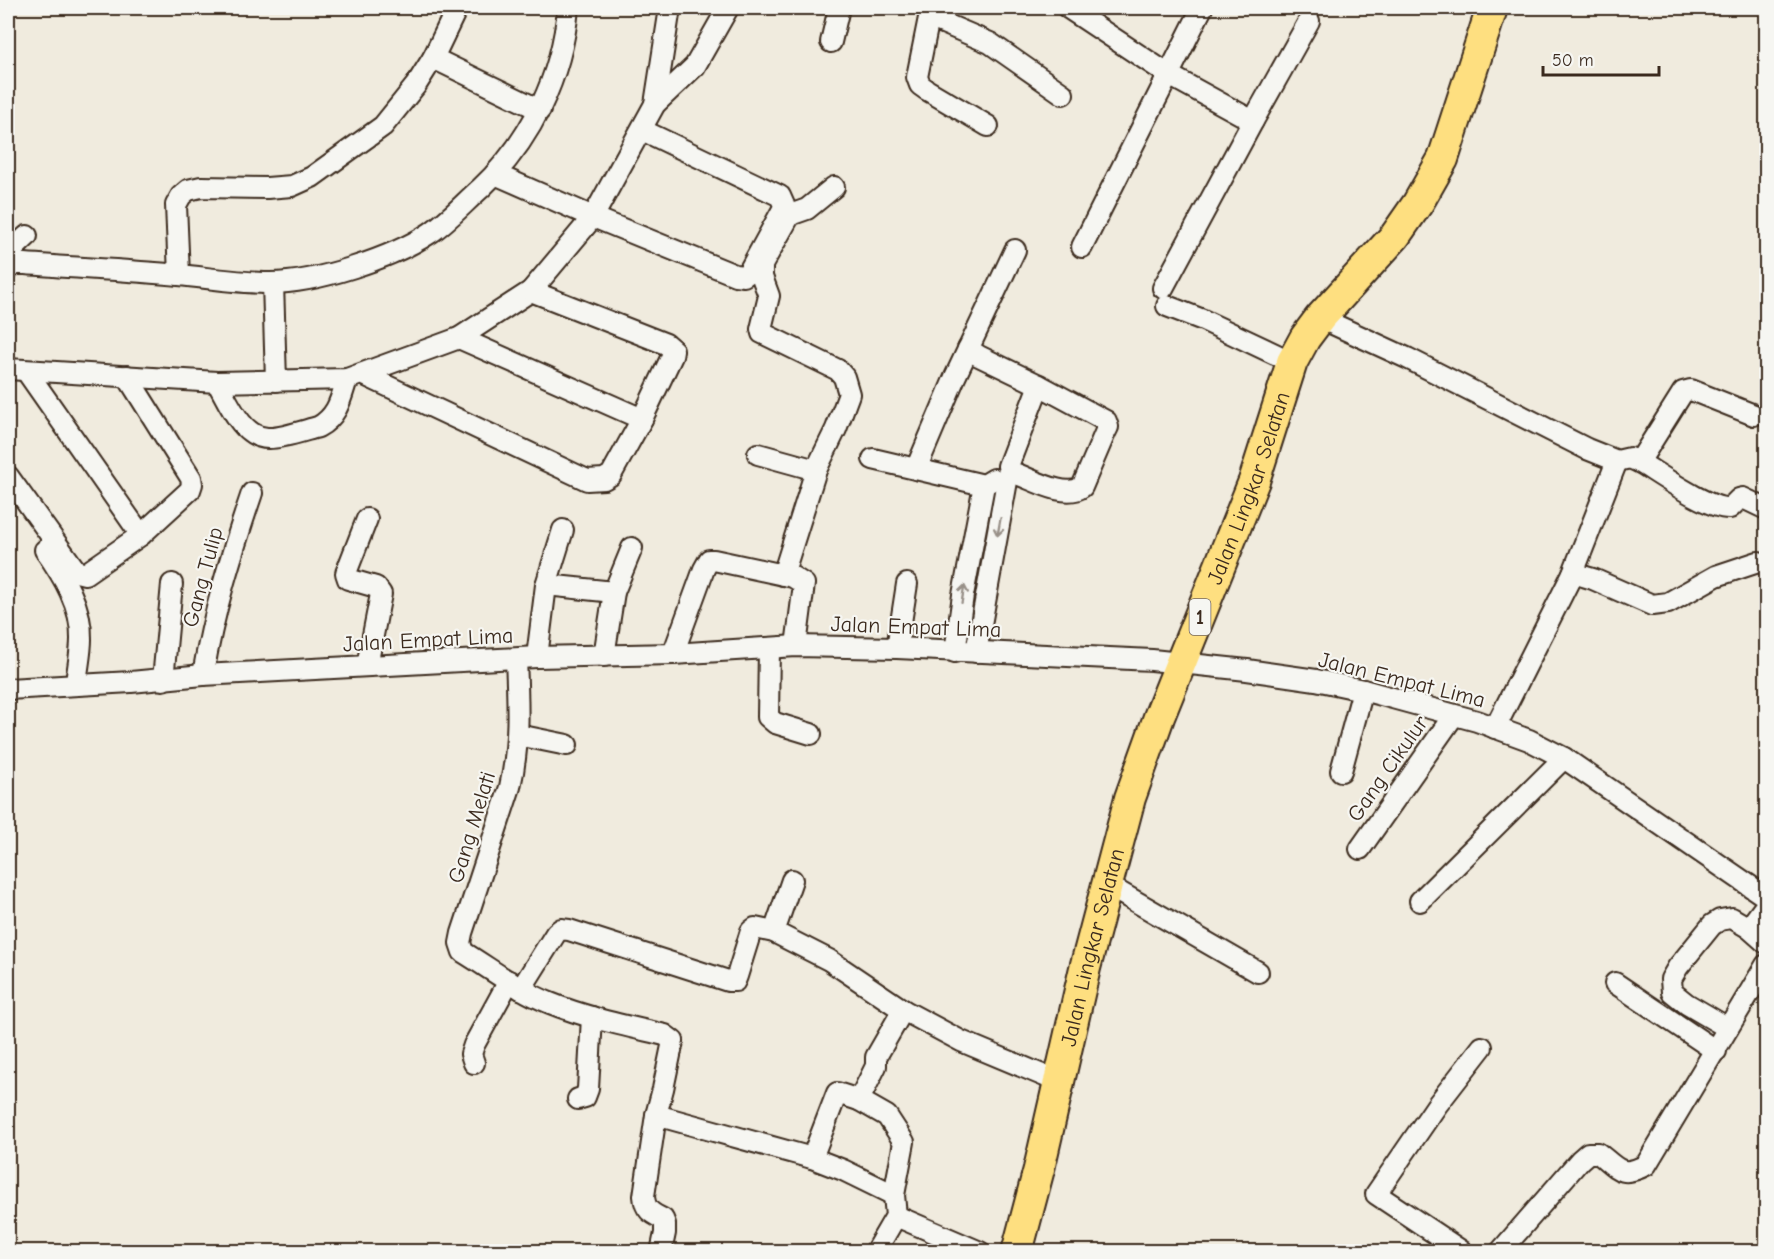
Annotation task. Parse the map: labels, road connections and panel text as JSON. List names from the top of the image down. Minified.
{"streets":{"highway":["Jalan Lingkar Selatan","1"],"street":["Gang Tulip","Jalan Empat Lima","Gang Cikulur","Gang Melati"]},"crossings":[["Jalan Lingkar Selatan","Jalan Empat Lima"],["Gang Tulip","Jalan Empat Lima"],["Jalan Empat Lima","Gang Cikulur"],["Jalan Empat Lima","Gang Melati"]],"scale_bar":"50 m"}
